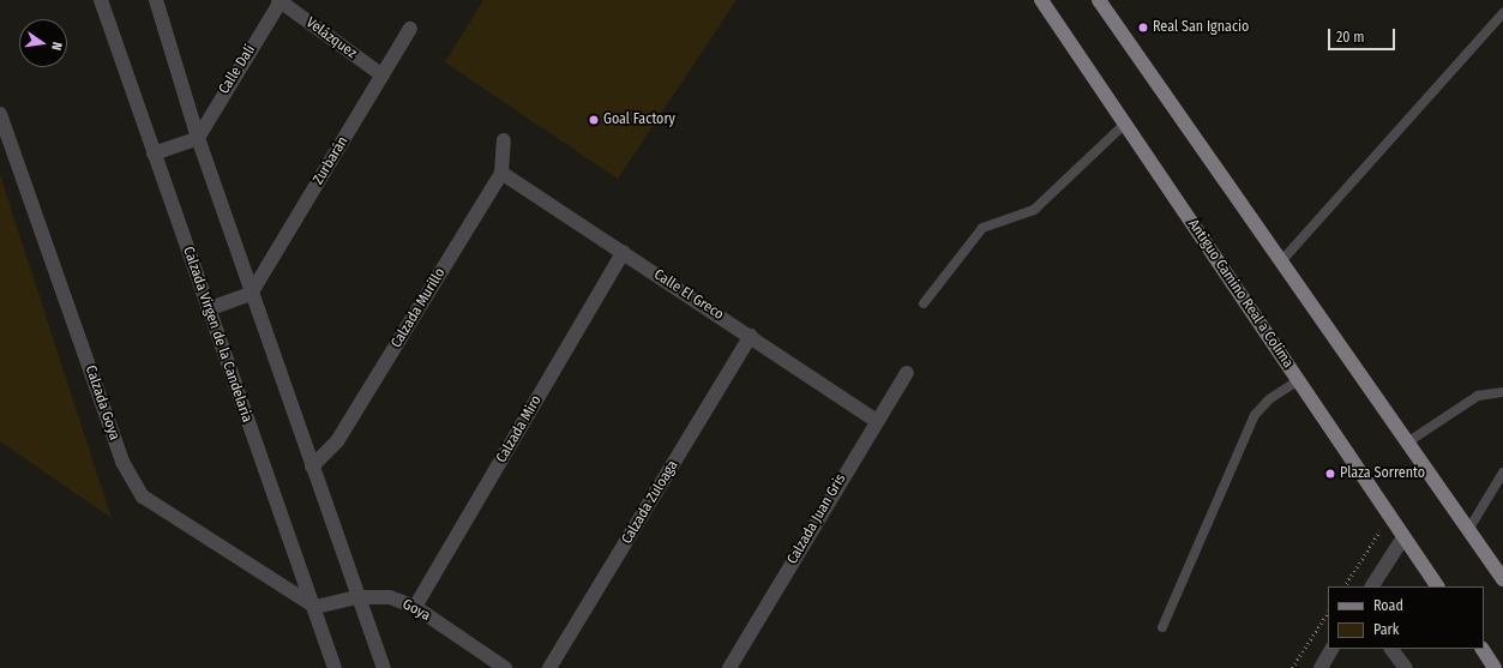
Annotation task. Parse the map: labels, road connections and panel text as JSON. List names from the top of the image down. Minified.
{"streets":{"main road":["Antiguo Camino Real a Colima"],"street":["Velázquez","Calle Dali","Zurbarán","Calle El Greco","Calzada Murillo","Calzada Virgen de la Candelaria","Calzada Goya","Calzada Miro","Calzada Zuloaga","Calzada Juan Gris","Goya"]},"crossings":[["Velázquez","Calle Dali"],["Velázquez","Zurbarán"],["Calle El Greco","Calzada Murillo"],["Calle El Greco","Calzada Miro"],["Calle El Greco","Calzada Zuloaga"],["Calle El Greco","Calzada Juan Gris"],["Calzada Virgen de la Candelaria","Calzada Goya"],["Calzada Virgen de la Candelaria","Goya"],["Calzada Goya","Goya"],["Calzada Miro","Goya"]],"places":["Real San Ignacio","Goal Factory","Plaza Sorrento"],"legend":["Road","Park"],"scale_bar":"20 m","north":"right"}
